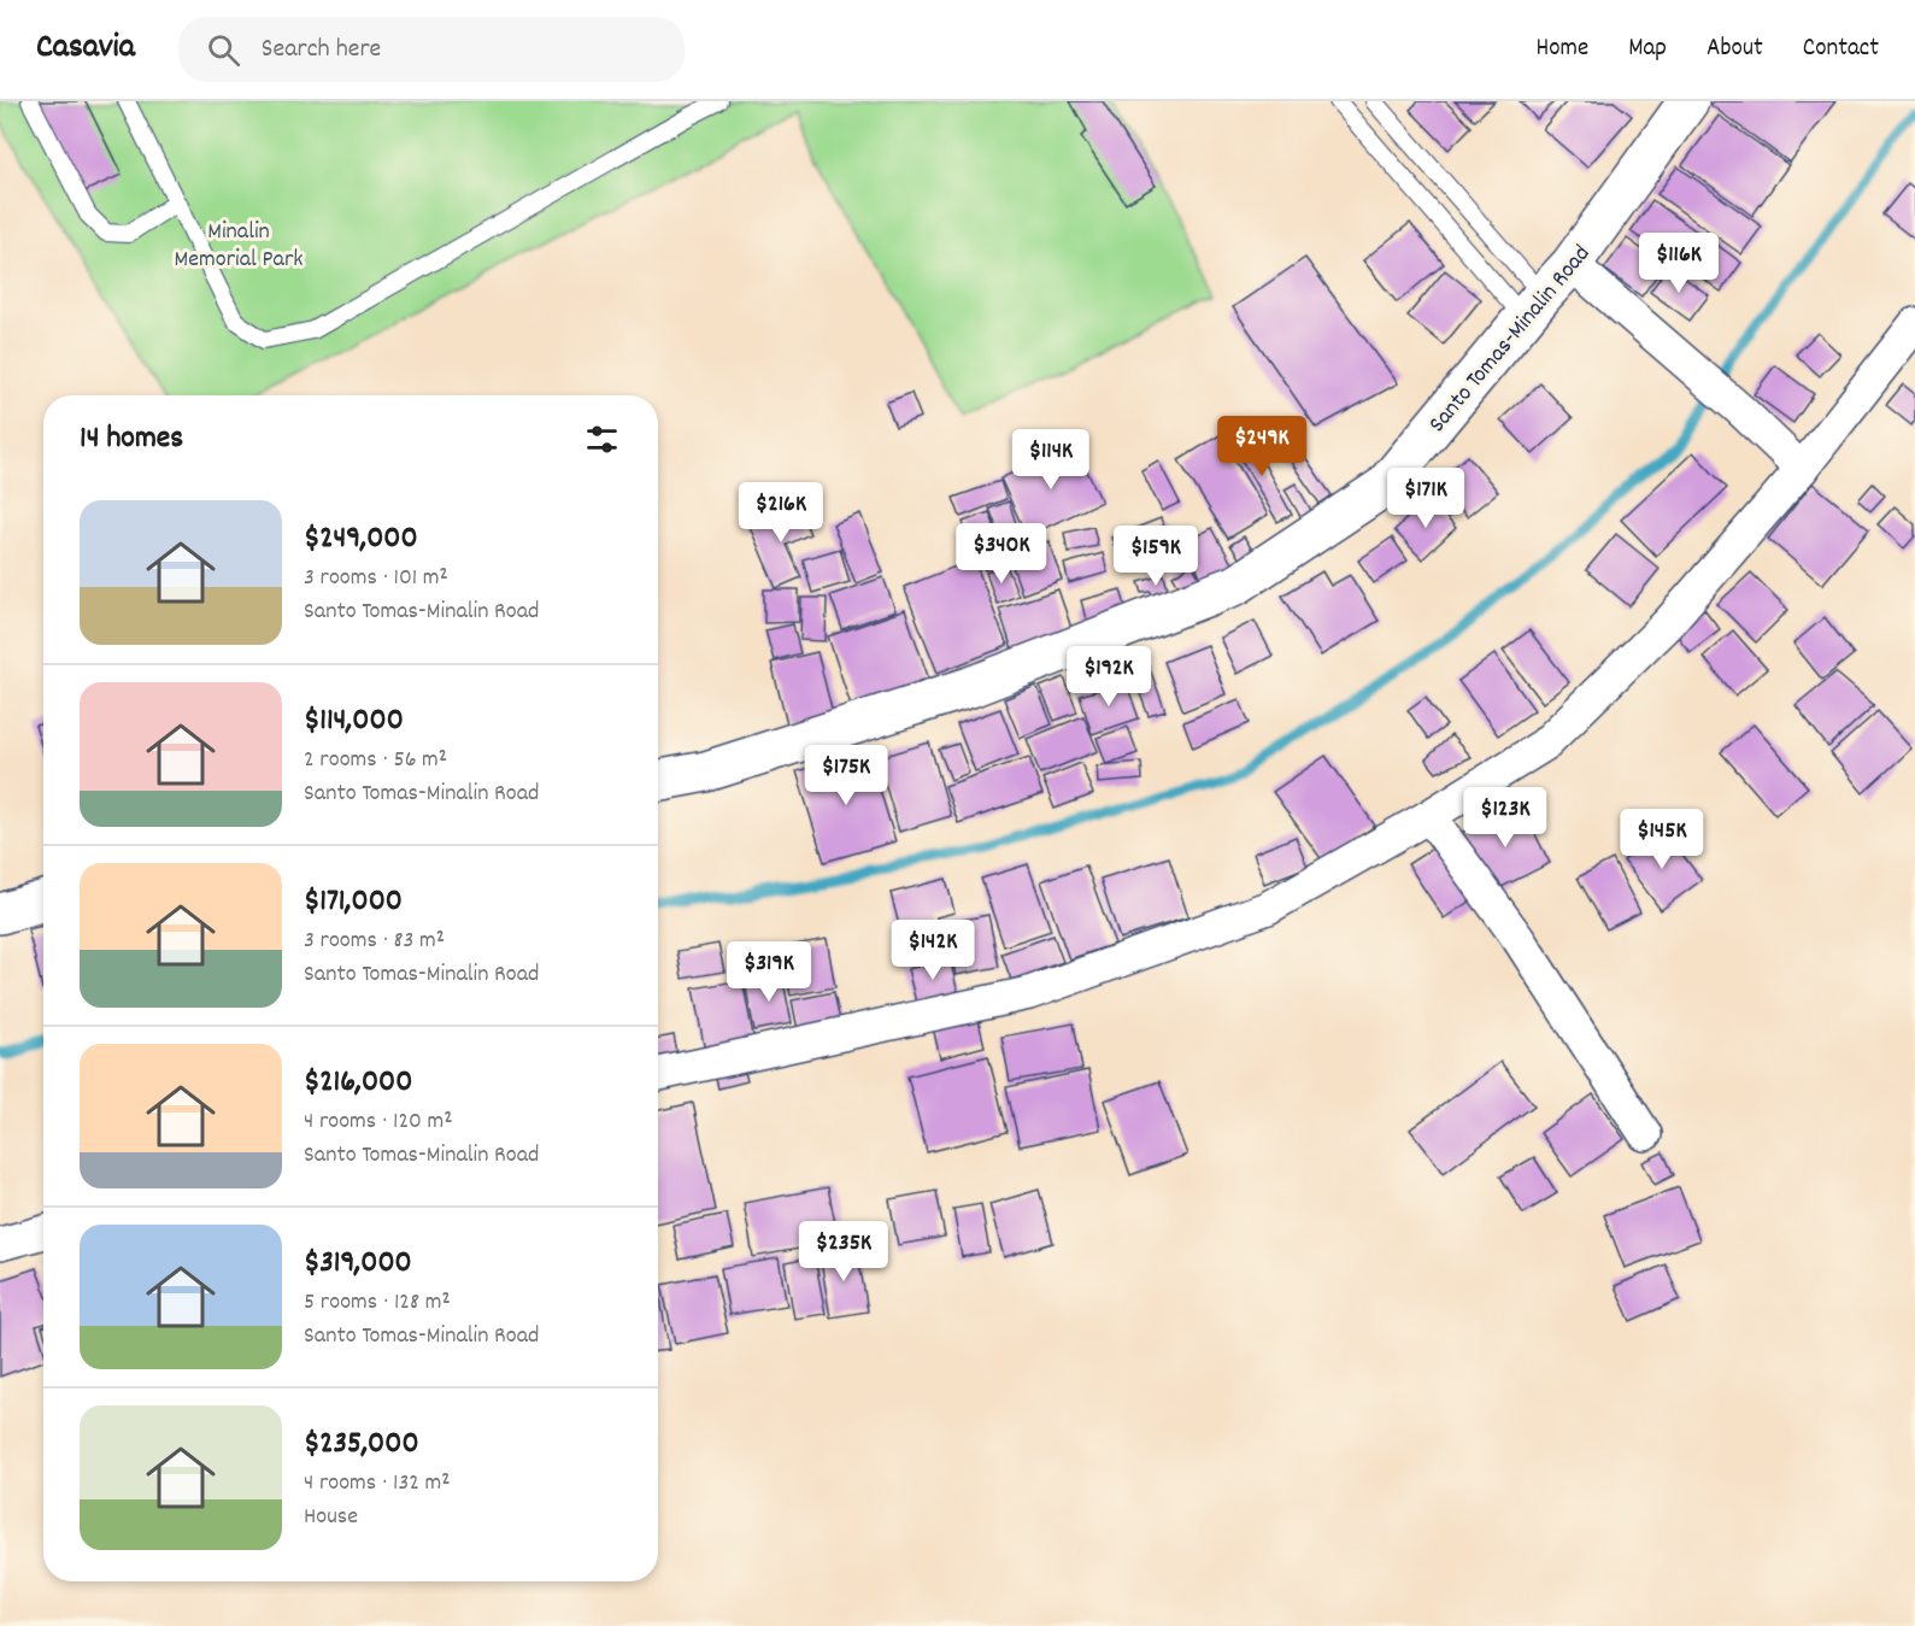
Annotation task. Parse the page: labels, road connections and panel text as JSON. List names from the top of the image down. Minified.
{"streets":{"street":["Santo Tomas-Minalin Road"]},"parks":["Minalin Memorial Park"],"page":{"header":"Casavia","search":"Search here","nav":["Home","Map","About","Contact"],"price":["$116K","$249K","$114K","$171K","$216K","$340K","$159K","$192K","$175K","$123K","$145K","$142K","$319K","$235K"],"heading":"14 homes","list":[{"name":"$249,000","note":"3 rooms · 101 m² · Santo Tomas-Minalin Road"},{"name":"$114,000","note":"2 rooms · 56 m² · Santo Tomas-Minalin Road"},{"name":"$171,000","note":"3 rooms · 83 m² · Santo Tomas-Minalin Road"},{"name":"$216,000","note":"4 rooms · 120 m² · Santo Tomas-Minalin Road"},{"name":"$319,000","note":"5 rooms · 128 m² · Santo Tomas-Minalin Road"},{"name":"$235,000","note":"4 rooms · 132 m² · House"}]}}
